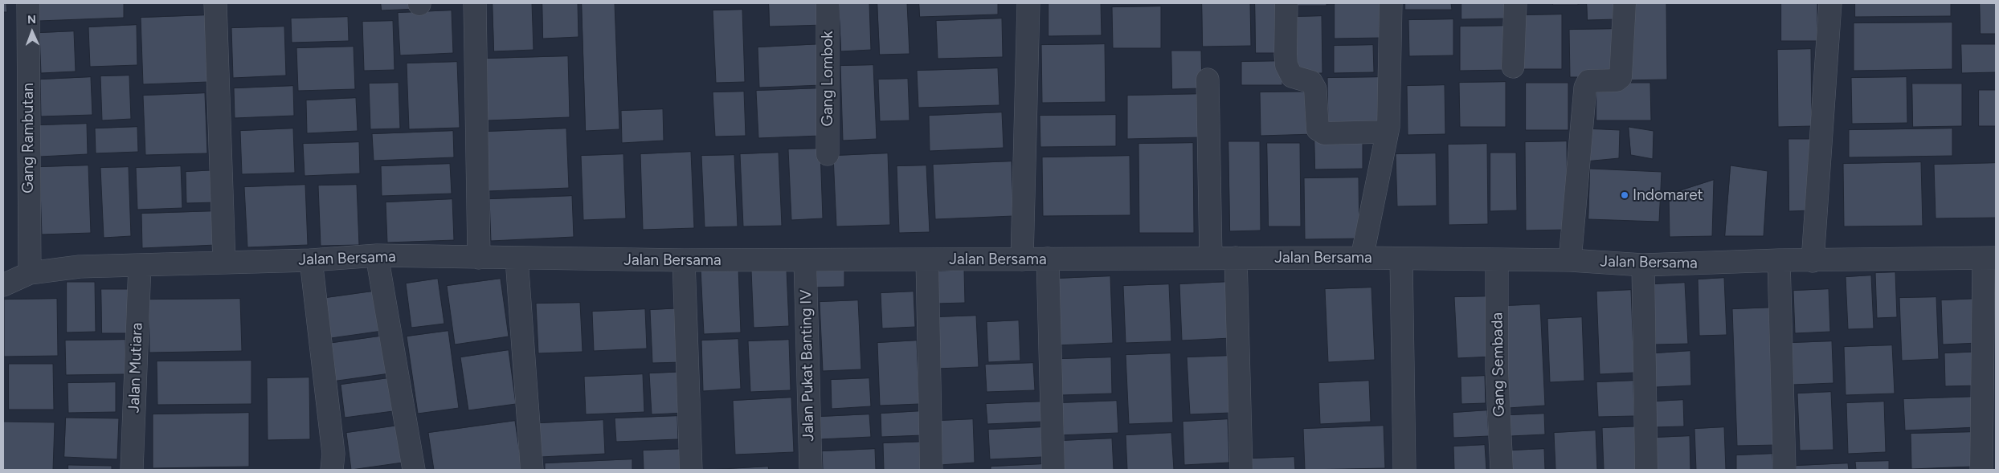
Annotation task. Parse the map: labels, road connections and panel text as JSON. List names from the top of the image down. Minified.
{"streets":{"street":["Gang Lombok","Gang Rambutan","Jalan Bersama","Gang Sembada","Jalan Pukat Banting IV","Jalan Mutiara"]},"crossings":[["Gang Rambutan","Jalan Bersama"],["Jalan Bersama","Gang Sembada"],["Jalan Bersama","Jalan Pukat Banting IV"],["Jalan Bersama","Jalan Mutiara"]],"places":["Indomaret"],"north":"top"}
